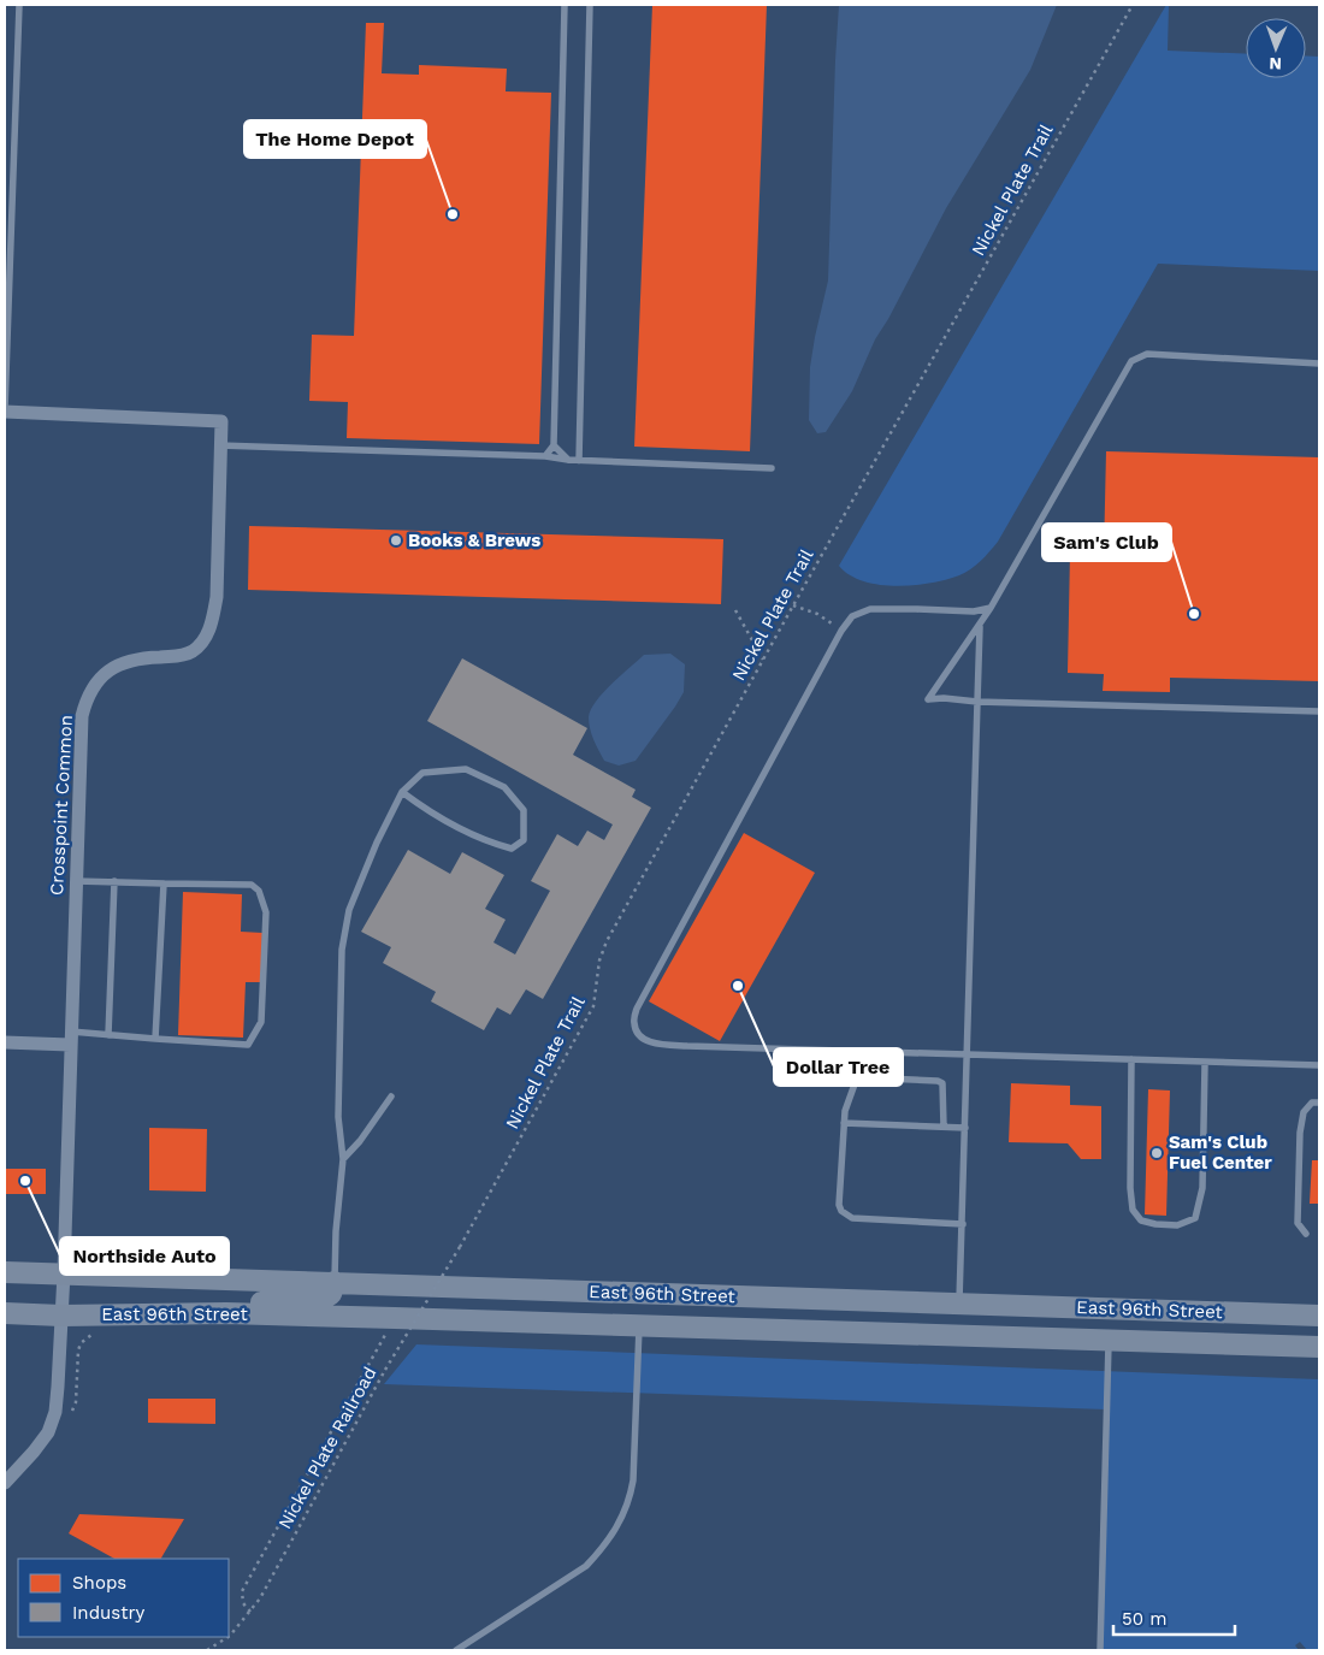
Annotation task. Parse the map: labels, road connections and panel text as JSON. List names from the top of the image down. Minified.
{"streets":{"main road":["East 96th Street"],"street":["Crosspoint Common"],"path":["Nickel Plate Trail","Nickel Plate Railroad"]},"crossings":[["Nickel Plate Trail","Nickel Plate Railroad"],["Crosspoint Common","East 96th Street"]],"places":["The Home Depot","Books & Brews","Sam's Club","Dollar Tree","Sam's Club Fuel Center","Northside Auto"],"legend":["Shops","Industry"],"scale_bar":"50 m","north":"bottom"}
